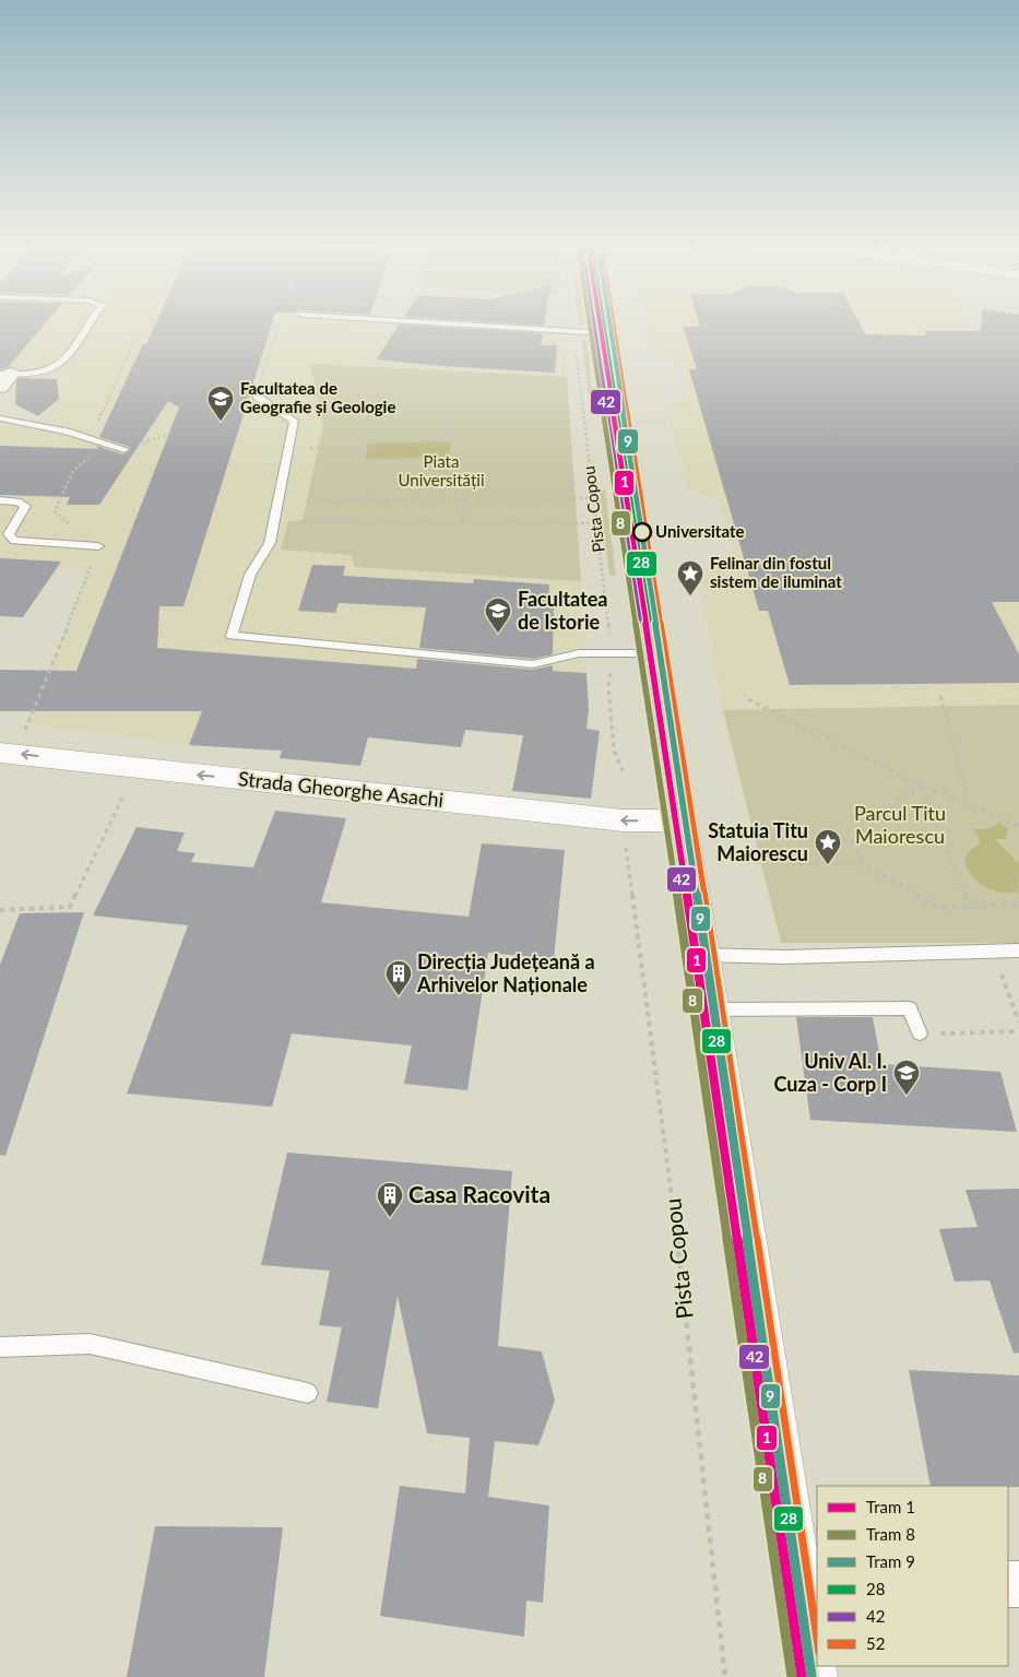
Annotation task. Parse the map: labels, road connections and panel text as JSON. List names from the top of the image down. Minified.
{"streets":{"main road":["Strada Gheorghe Asachi"],"path":["Pista Copou"]},"one_way":["Strada Gheorghe Asachi"],"parks":["Piata Universității","Parcul Titu Maiorescu"],"places":{"school or university":["Facultatea de Geografie și Geologie","Facultatea de Istorie","Univ Al. I. Cuza - Corp I"],"other":["Universitate"],"place":["Felinar din fostul sistem de iluminat","Statuia Titu Maiorescu"],"building":["Direcția Județeană a Arhivelor Naționale","Casa Racovita"]},"lines":["tram line 1","tram line 8","tram line 9","transit line 28","transit line 42","transit line 52"],"legend":["Tram 1","Tram 8","Tram 9","28","42","52"]}
